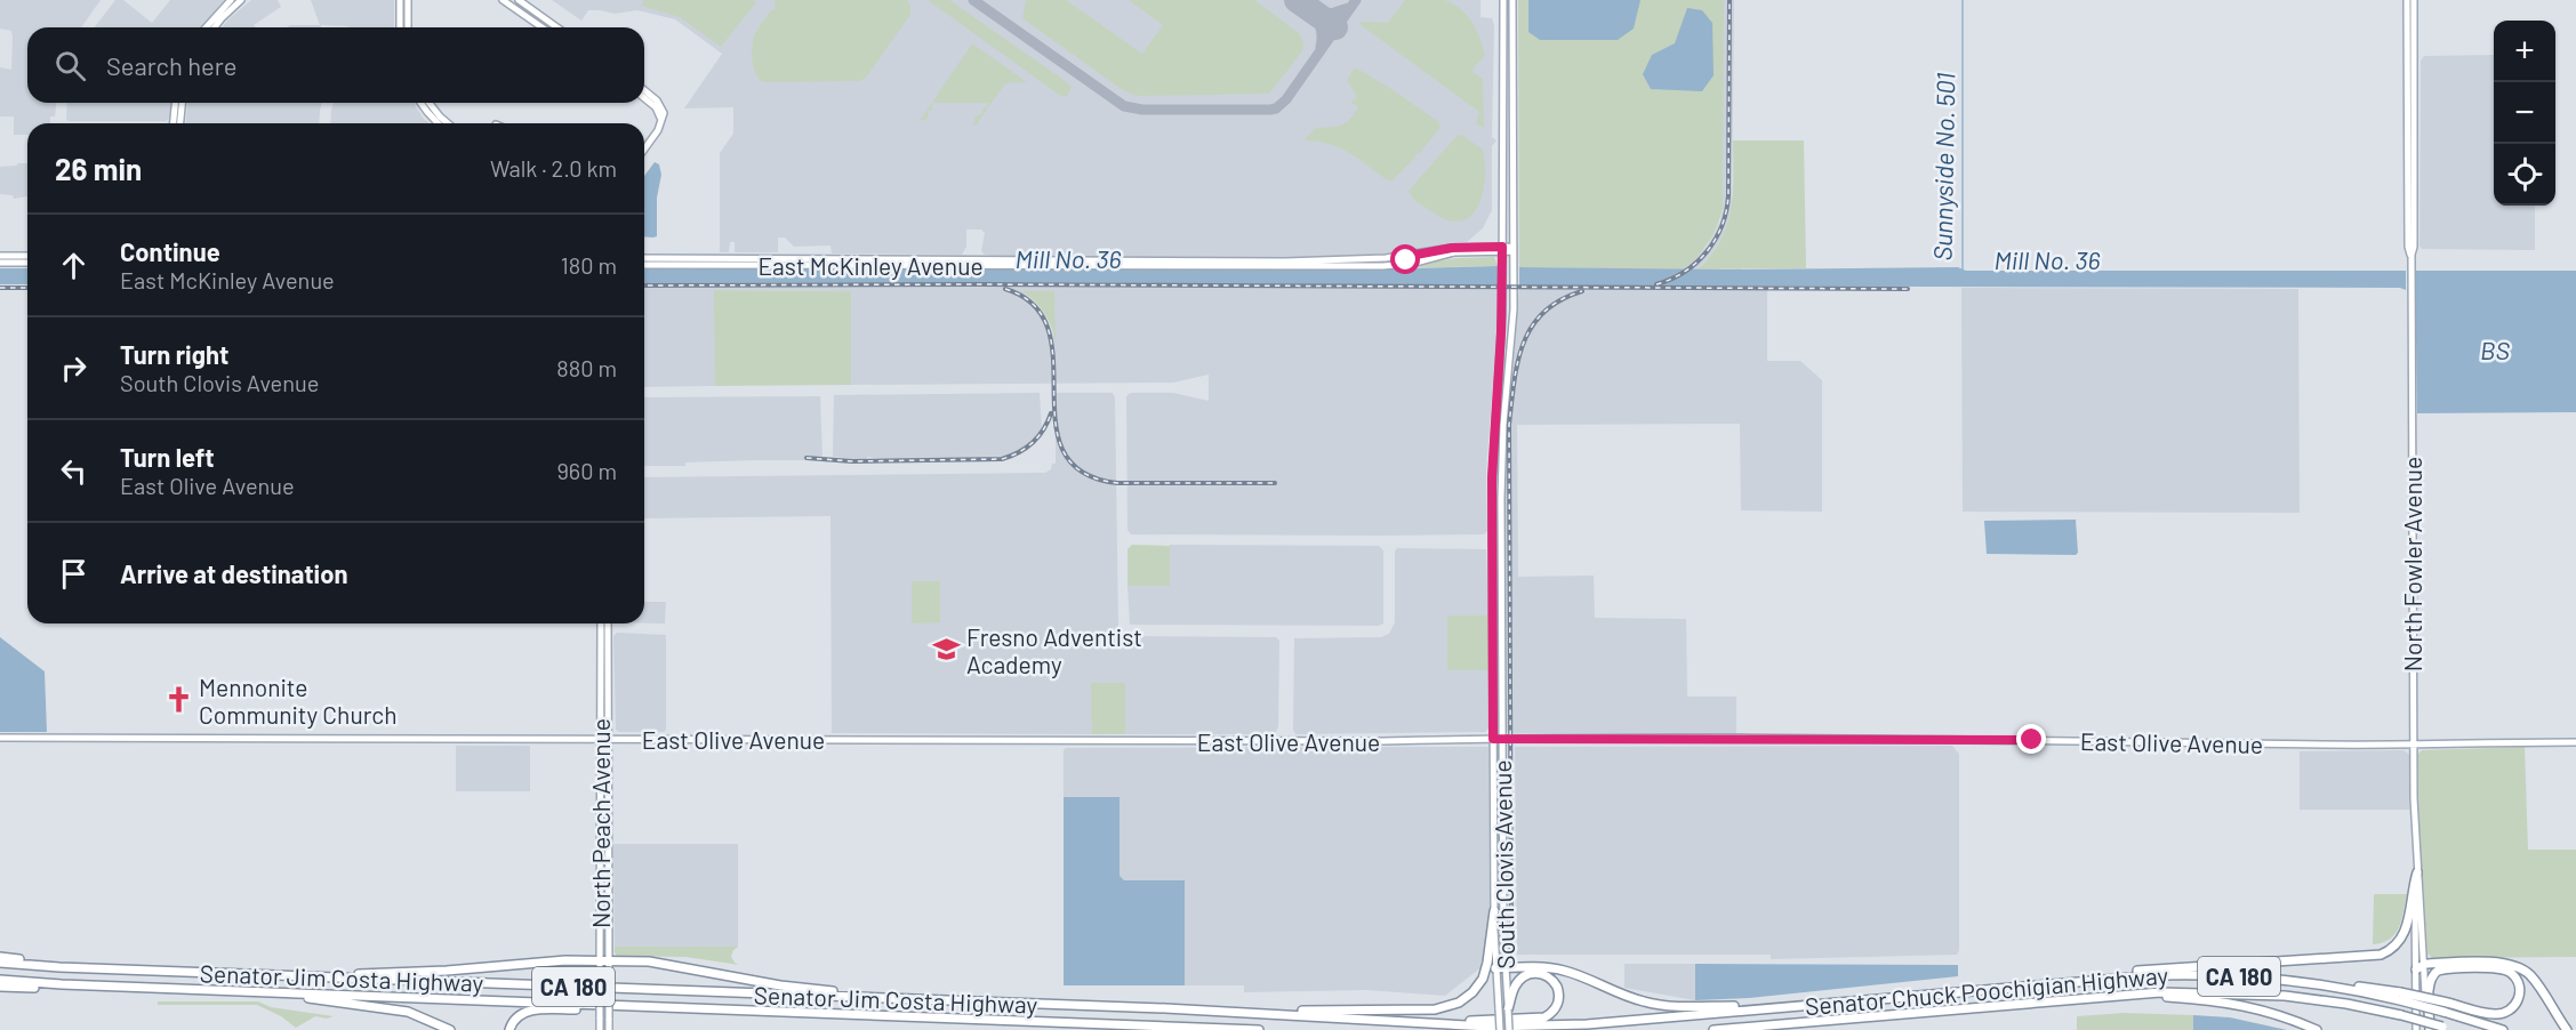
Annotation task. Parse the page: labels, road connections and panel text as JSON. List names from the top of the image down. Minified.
{"streets":{"highway":["CA 180","Senator Jim Costa Highway","Senator Chuck Poochigian Highway"],"main road":["East McKinley Avenue","North Fowler Avenue","East Olive Avenue","North Peach Avenue","South Clovis Avenue"]},"crossings":[["East McKinley Avenue","South Clovis Avenue"],["North Fowler Avenue","East Olive Avenue"],["East Olive Avenue","North Peach Avenue"],["East Olive Avenue","South Clovis Avenue"],["CA 180","Senator Jim Costa Highway"],["Senator Jim Costa Highway","Senator Chuck Poochigian Highway"]],"water":["Sunnyside No. 501","Mill No. 36","BS"],"places":{"school or university":["Fresno Adventist Academy"],"church":["Mennonite Community Church"]},"page":{"map_buttons":["+","−"],"search":"Search here","heading":["26 min","Walk · 2.0 km"],"list":[["Continue","East McKinley Avenue","180 m"],["Turn right","South Clovis Avenue","880 m"],["Turn left","East Olive Avenue","960 m"],"Arrive at destination"]}}
